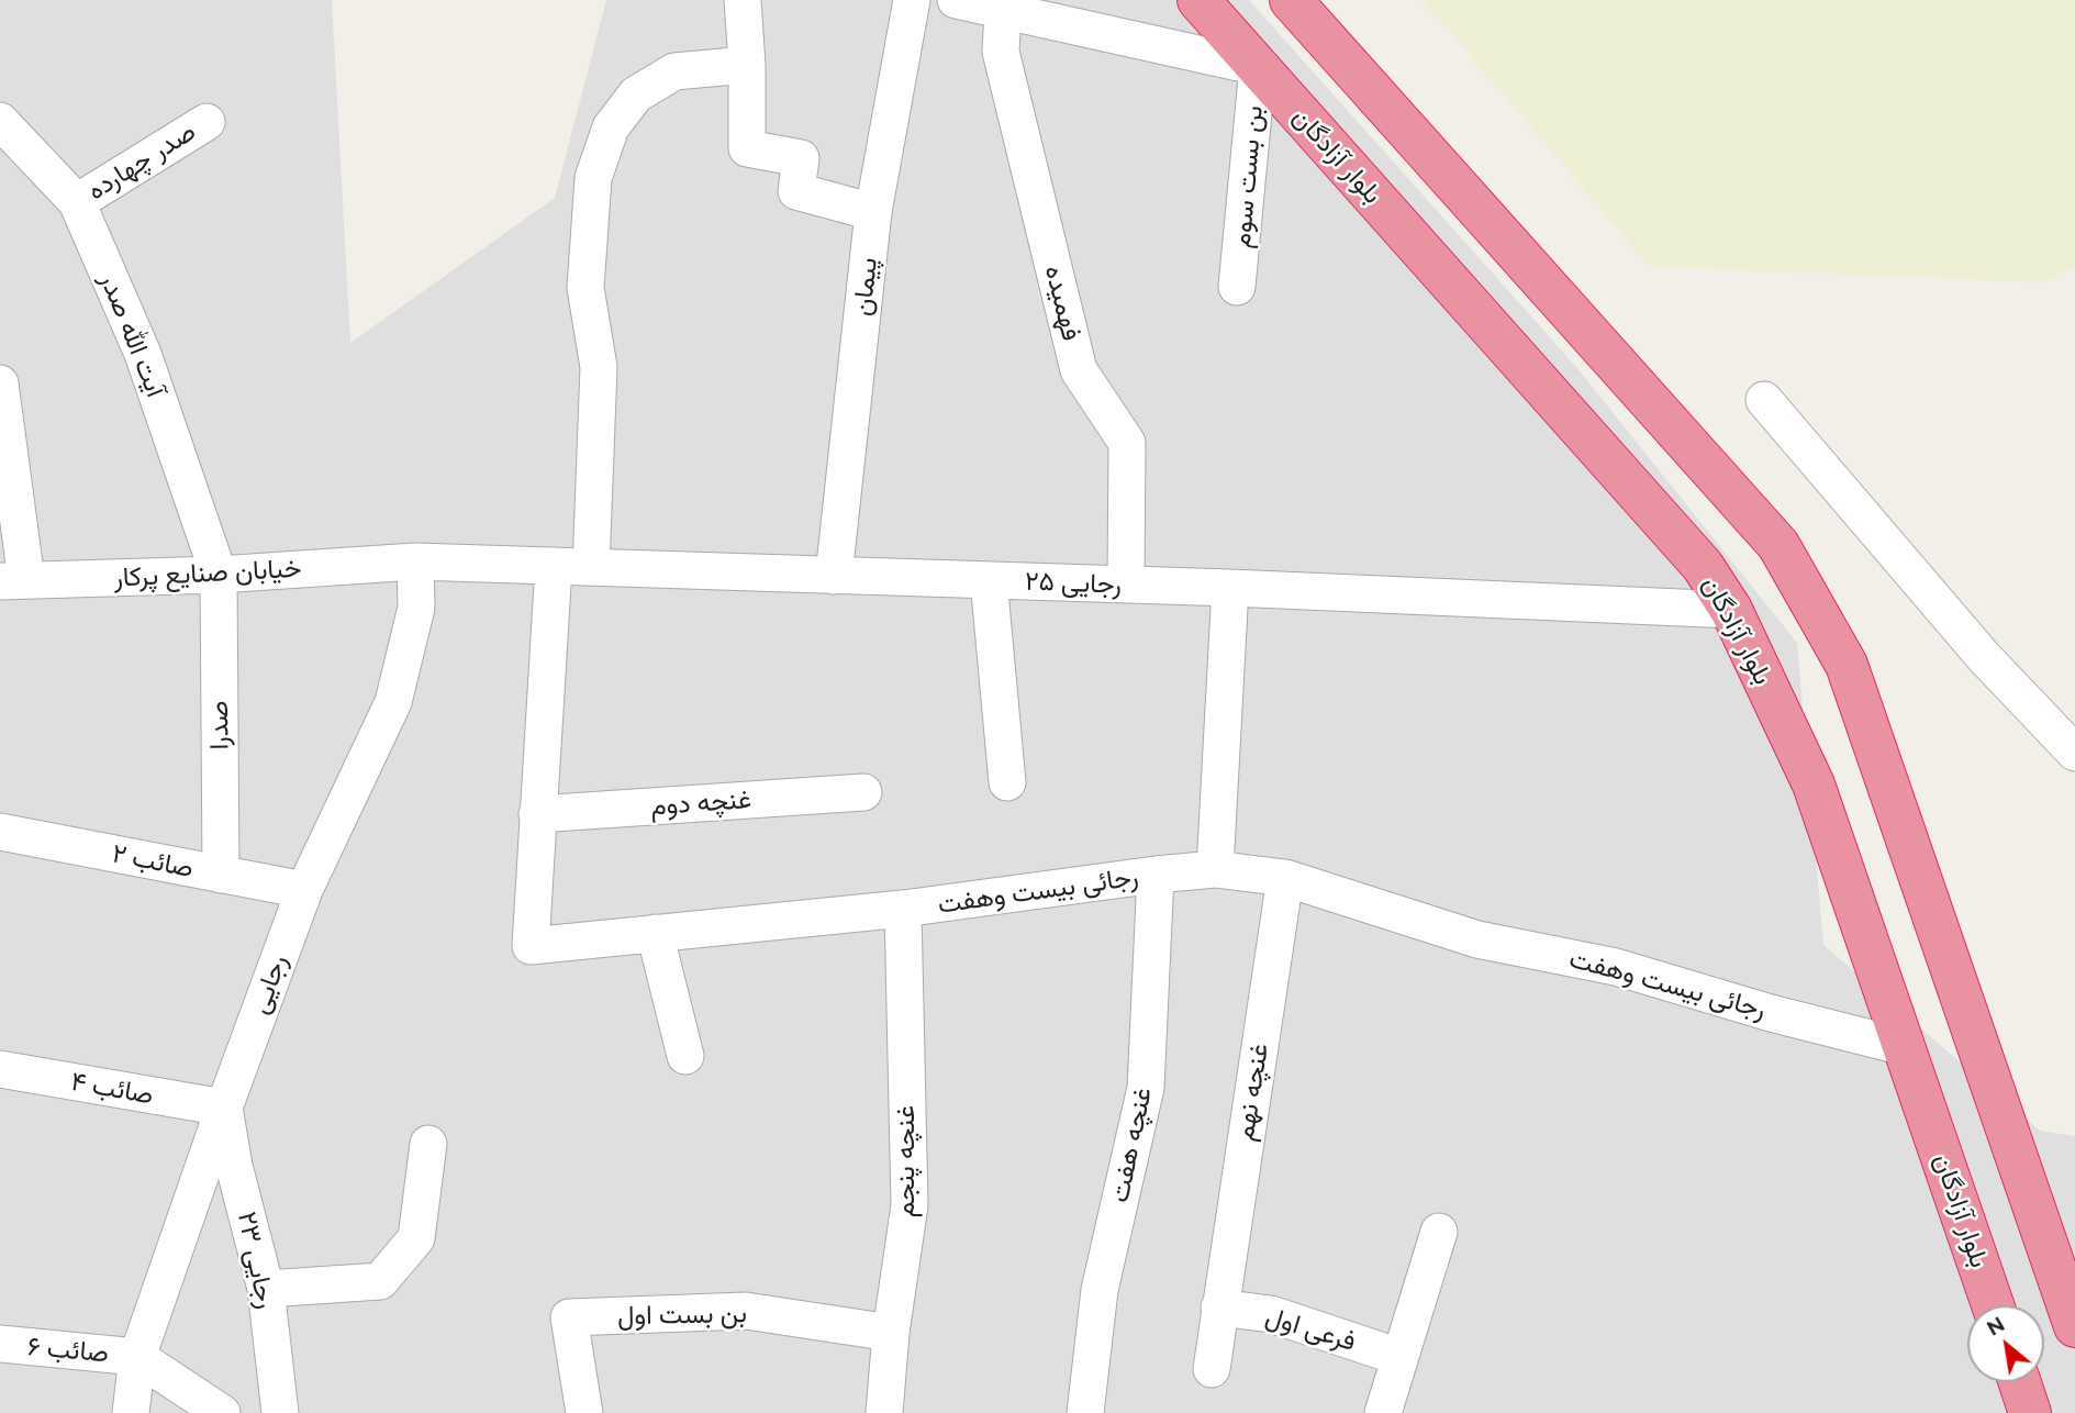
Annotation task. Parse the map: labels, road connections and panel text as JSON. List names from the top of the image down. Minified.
{"streets":{"highway":["بلوار آزادگان"],"street":["صدر چهارده","بن بست سوم","پیمان","فهمیده","آیت الله صدر","خیابان صنایع پرکار","رجایی ۲۵","صدرا","غنچه دوم","صائب ۲","رجائی بیست وهفت","رجایی","صائب ۴","غنچه نهم","غنچه هفت","غنچه پنجم","رجایی ۲۳","بن بست اول","فرعی اول","صائب ۶"]},"crossings":[["بلوار آزادگان","بن بست سوم"],["بلوار آزادگان","رجایی ۲۵"],["بلوار آزادگان","رجائی بیست وهفت"],["صدر چهارده","آیت الله صدر"],["پیمان","رجایی ۲۵"],["فهمیده","رجایی ۲۵"],["آیت الله صدر","خیابان صنایع پرکار"],["آیت الله صدر","صدرا"],["خیابان صنایع پرکار","رجایی ۲۵"],["خیابان صنایع پرکار","صدرا"],["خیابان صنایع پرکار","رجایی"],["رجایی ۲۵","رجائی بیست وهفت"],["رجایی ۲۵","رجایی"],["صدرا","صائب ۲"],["غنچه دوم","رجائی بیست وهفت"],["صائب ۲","رجایی"],["رجائی بیست وهفت","غنچه نهم"],["رجائی بیست وهفت","غنچه هفت"],["رجائی بیست وهفت","غنچه پنجم"],["رجایی","صائب ۴"],["رجایی","رجایی ۲۳"],["رجایی","صائب ۶"],["صائب ۴","رجایی ۲۳"],["غنچه نهم","فرعی اول"],["غنچه پنجم","بن بست اول"]],"north":"top left"}
